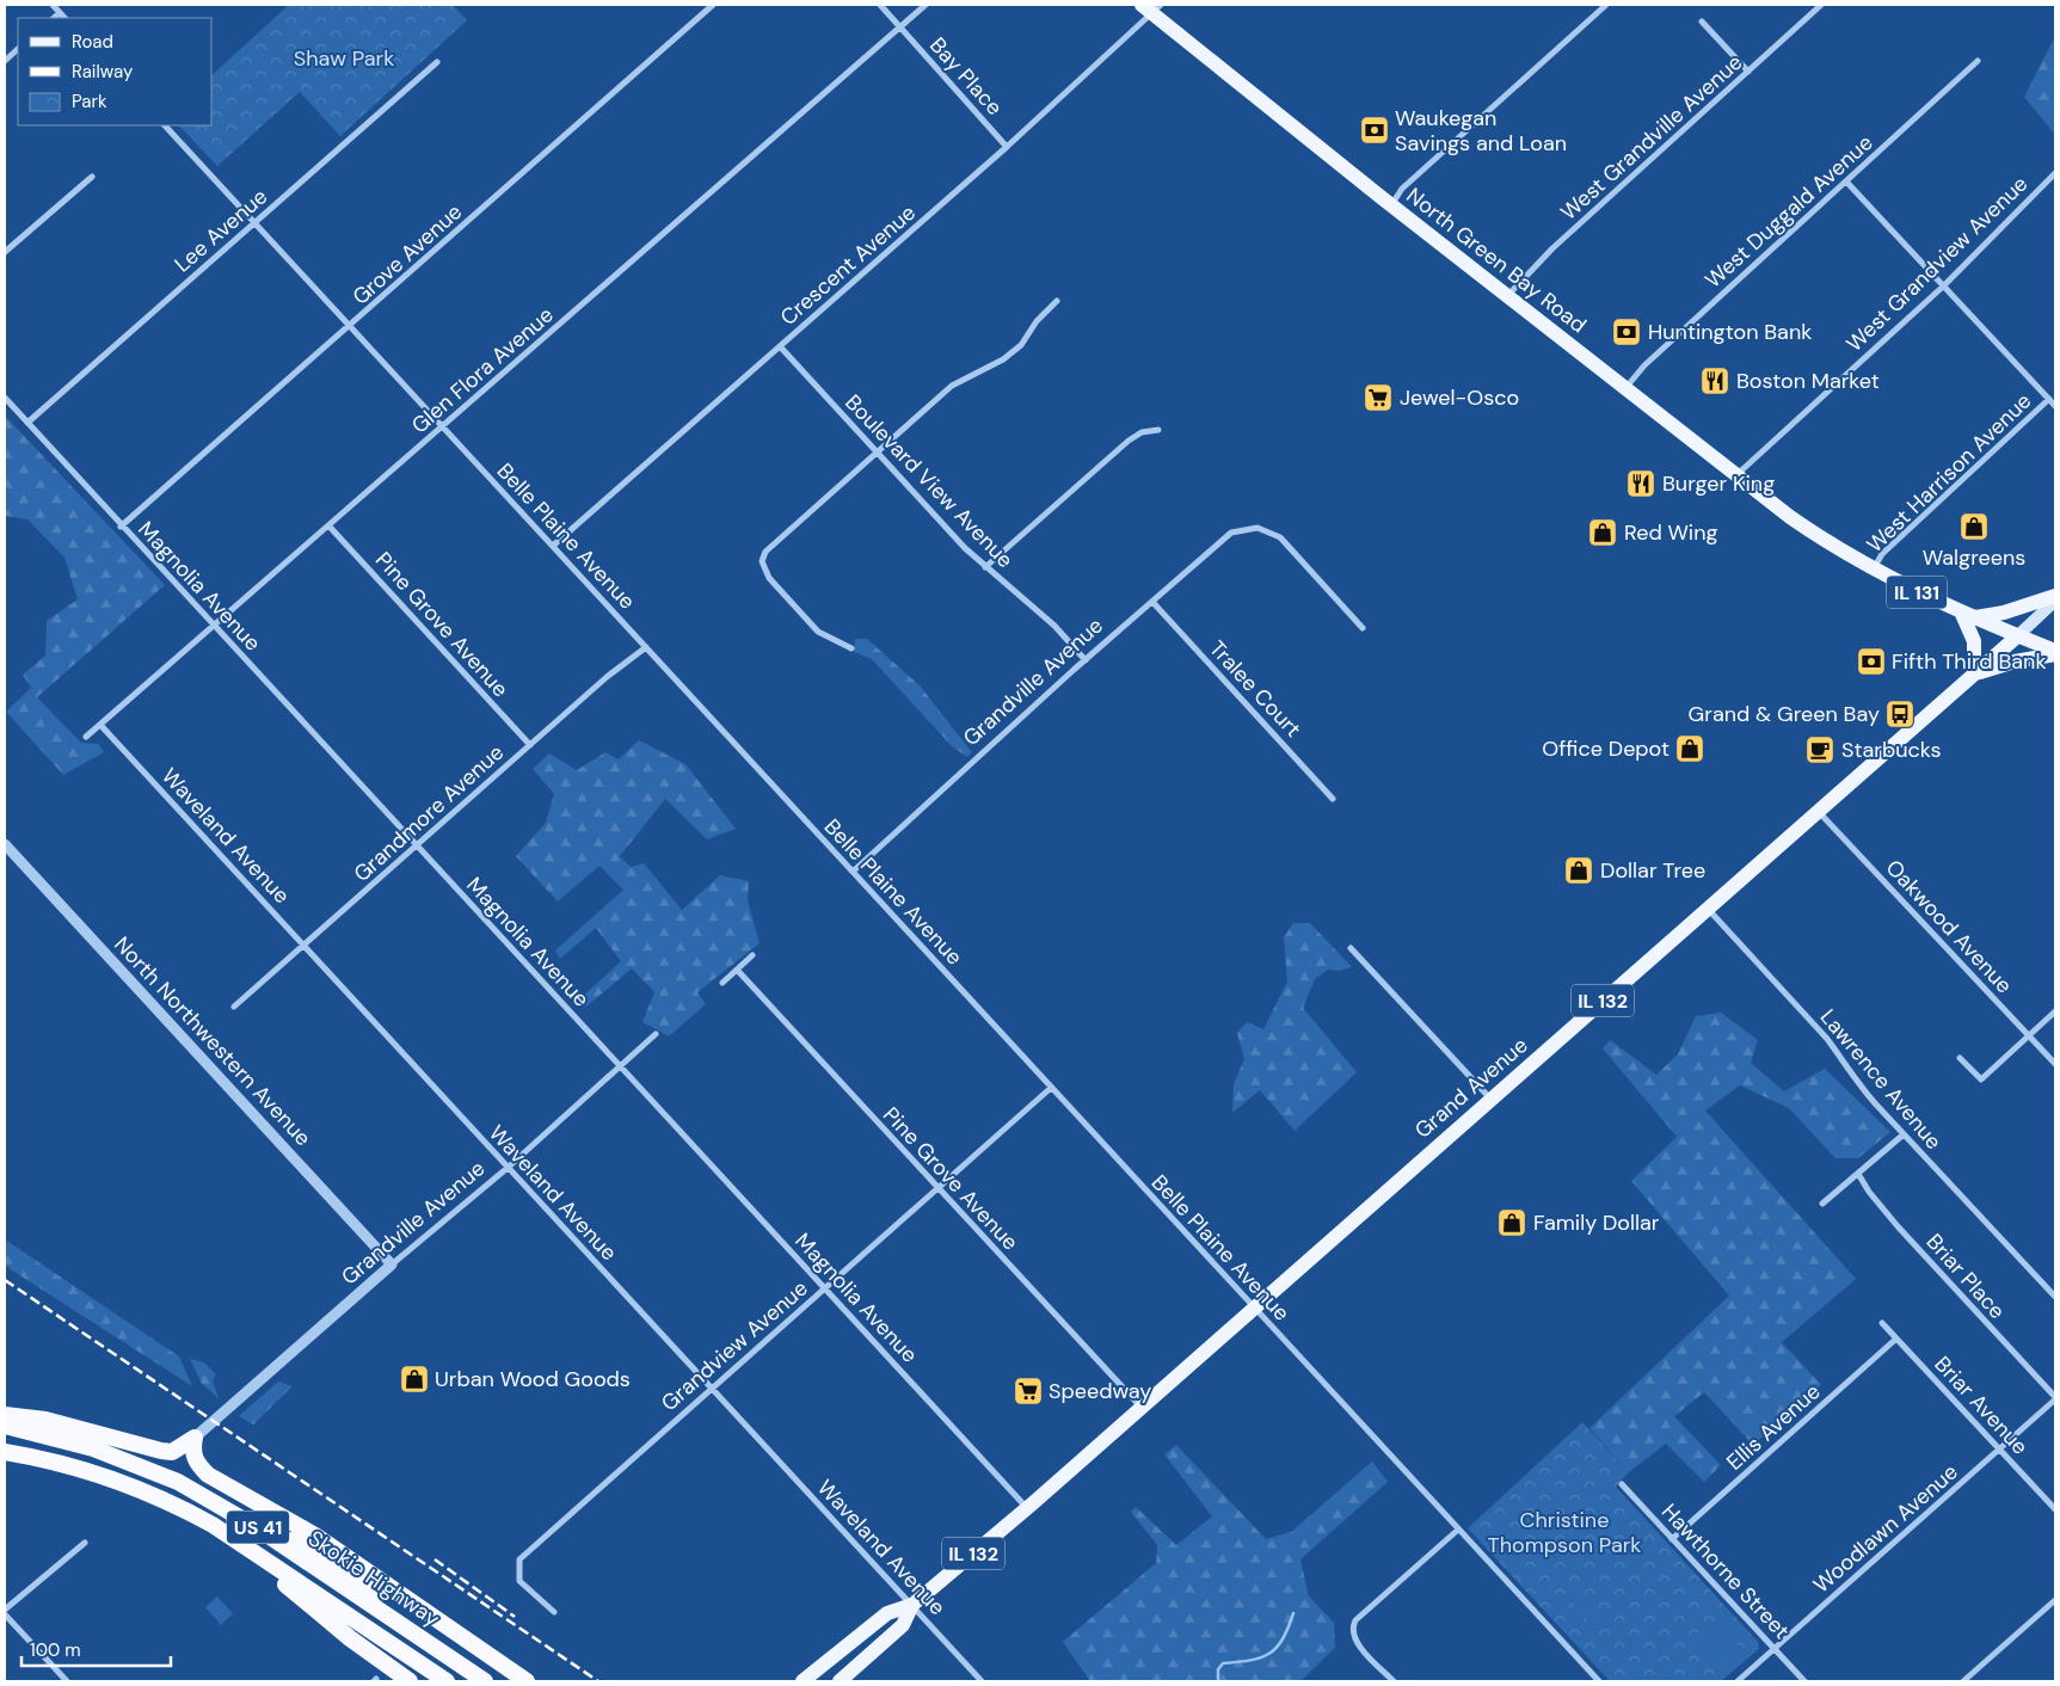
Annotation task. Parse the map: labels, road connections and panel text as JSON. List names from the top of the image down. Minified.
{"streets":{"highway":["US 41","Skokie Highway"],"main road":["North Green Bay Road","IL 131","IL 132","Grand Avenue"],"street":["Bay Place","West Grandville Avenue","West Duggald Avenue","Lee Avenue","Grove Avenue","West Grandview Avenue","Crescent Avenue","Glen Flora Avenue","West Harrison Avenue","Boulevard View Avenue","Belle Plaine Avenue","Magnolia Avenue","Pine Grove Avenue","Grandville Avenue","Tralee Court","Grandmore Avenue","Waveland Avenue","Oakwood Avenue","North Northwestern Avenue","Lawrence Avenue","Briar Place","Grandview Avenue","Briar Avenue","Ellis Avenue","Woodlawn Avenue","Hawthorne Street"]},"crossings":[["Bay Place","Crescent Avenue"],["Bay Place","Glen Flora Avenue"],["West Grandville Avenue","North Green Bay Road"],["West Duggald Avenue","North Green Bay Road"],["Lee Avenue","Belle Plaine Avenue"],["Lee Avenue","Magnolia Avenue"],["Grove Avenue","Belle Plaine Avenue"],["Grove Avenue","Magnolia Avenue"],["North Green Bay Road","West Grandview Avenue"],["North Green Bay Road","Crescent Avenue"],["North Green Bay Road","West Harrison Avenue"],["North Green Bay Road","Grand Avenue"],["Crescent Avenue","Boulevard View Avenue"],["Crescent Avenue","Belle Plaine Avenue"],["Glen Flora Avenue","Belle Plaine Avenue"],["Glen Flora Avenue","Magnolia Avenue"],["Glen Flora Avenue","Pine Grove Avenue"],["Glen Flora Avenue","Waveland Avenue"],["Boulevard View Avenue","Grandville Avenue"],["Belle Plaine Avenue","Grandville Avenue"],["Belle Plaine Avenue","Grandmore Avenue"],["Belle Plaine Avenue","Grand Avenue"],["Belle Plaine Avenue","Grandview Avenue"],["Magnolia Avenue","Grandville Avenue"],["Magnolia Avenue","Grandmore Avenue"],["Magnolia Avenue","Grand Avenue"],["Magnolia Avenue","Grandview Avenue"],["Pine Grove Avenue","Grandmore Avenue"],["Pine Grove Avenue","Grand Avenue"],["Pine Grove Avenue","Grandview Avenue"],["Grandville Avenue","Tralee Court"],["Grandville Avenue","Waveland Avenue"],["Grandville Avenue","North Northwestern Avenue"],["Grandmore Avenue","Waveland Avenue"],["Waveland Avenue","Grand Avenue"],["Waveland Avenue","Grandview Avenue"],["Oakwood Avenue","Grand Avenue"],["Lawrence Avenue","Grand Avenue"],["Briar Place","Woodlawn Avenue"],["Briar Avenue","Ellis Avenue"],["Briar Avenue","Woodlawn Avenue"],["Ellis Avenue","Hawthorne Street"],["Woodlawn Avenue","Hawthorne Street"]],"parks":["Shaw Park","Christine Thompson Park"],"places":{"bank":["Waukegan Savings and Loan","Huntington Bank","Fifth Third Bank"],"restaurant":["Boston Market","Burger King"],"supermarket":["Jewel-Osco","Speedway"],"shop":["Walgreens","Red Wing","Office Depot","Dollar Tree","Family Dollar","Urban Wood Goods"],"bus stop":["Grand & Green Bay"],"cafe":["Starbucks"]},"legend":["Road","Railway","Park"],"scale_bar":"100 m"}
